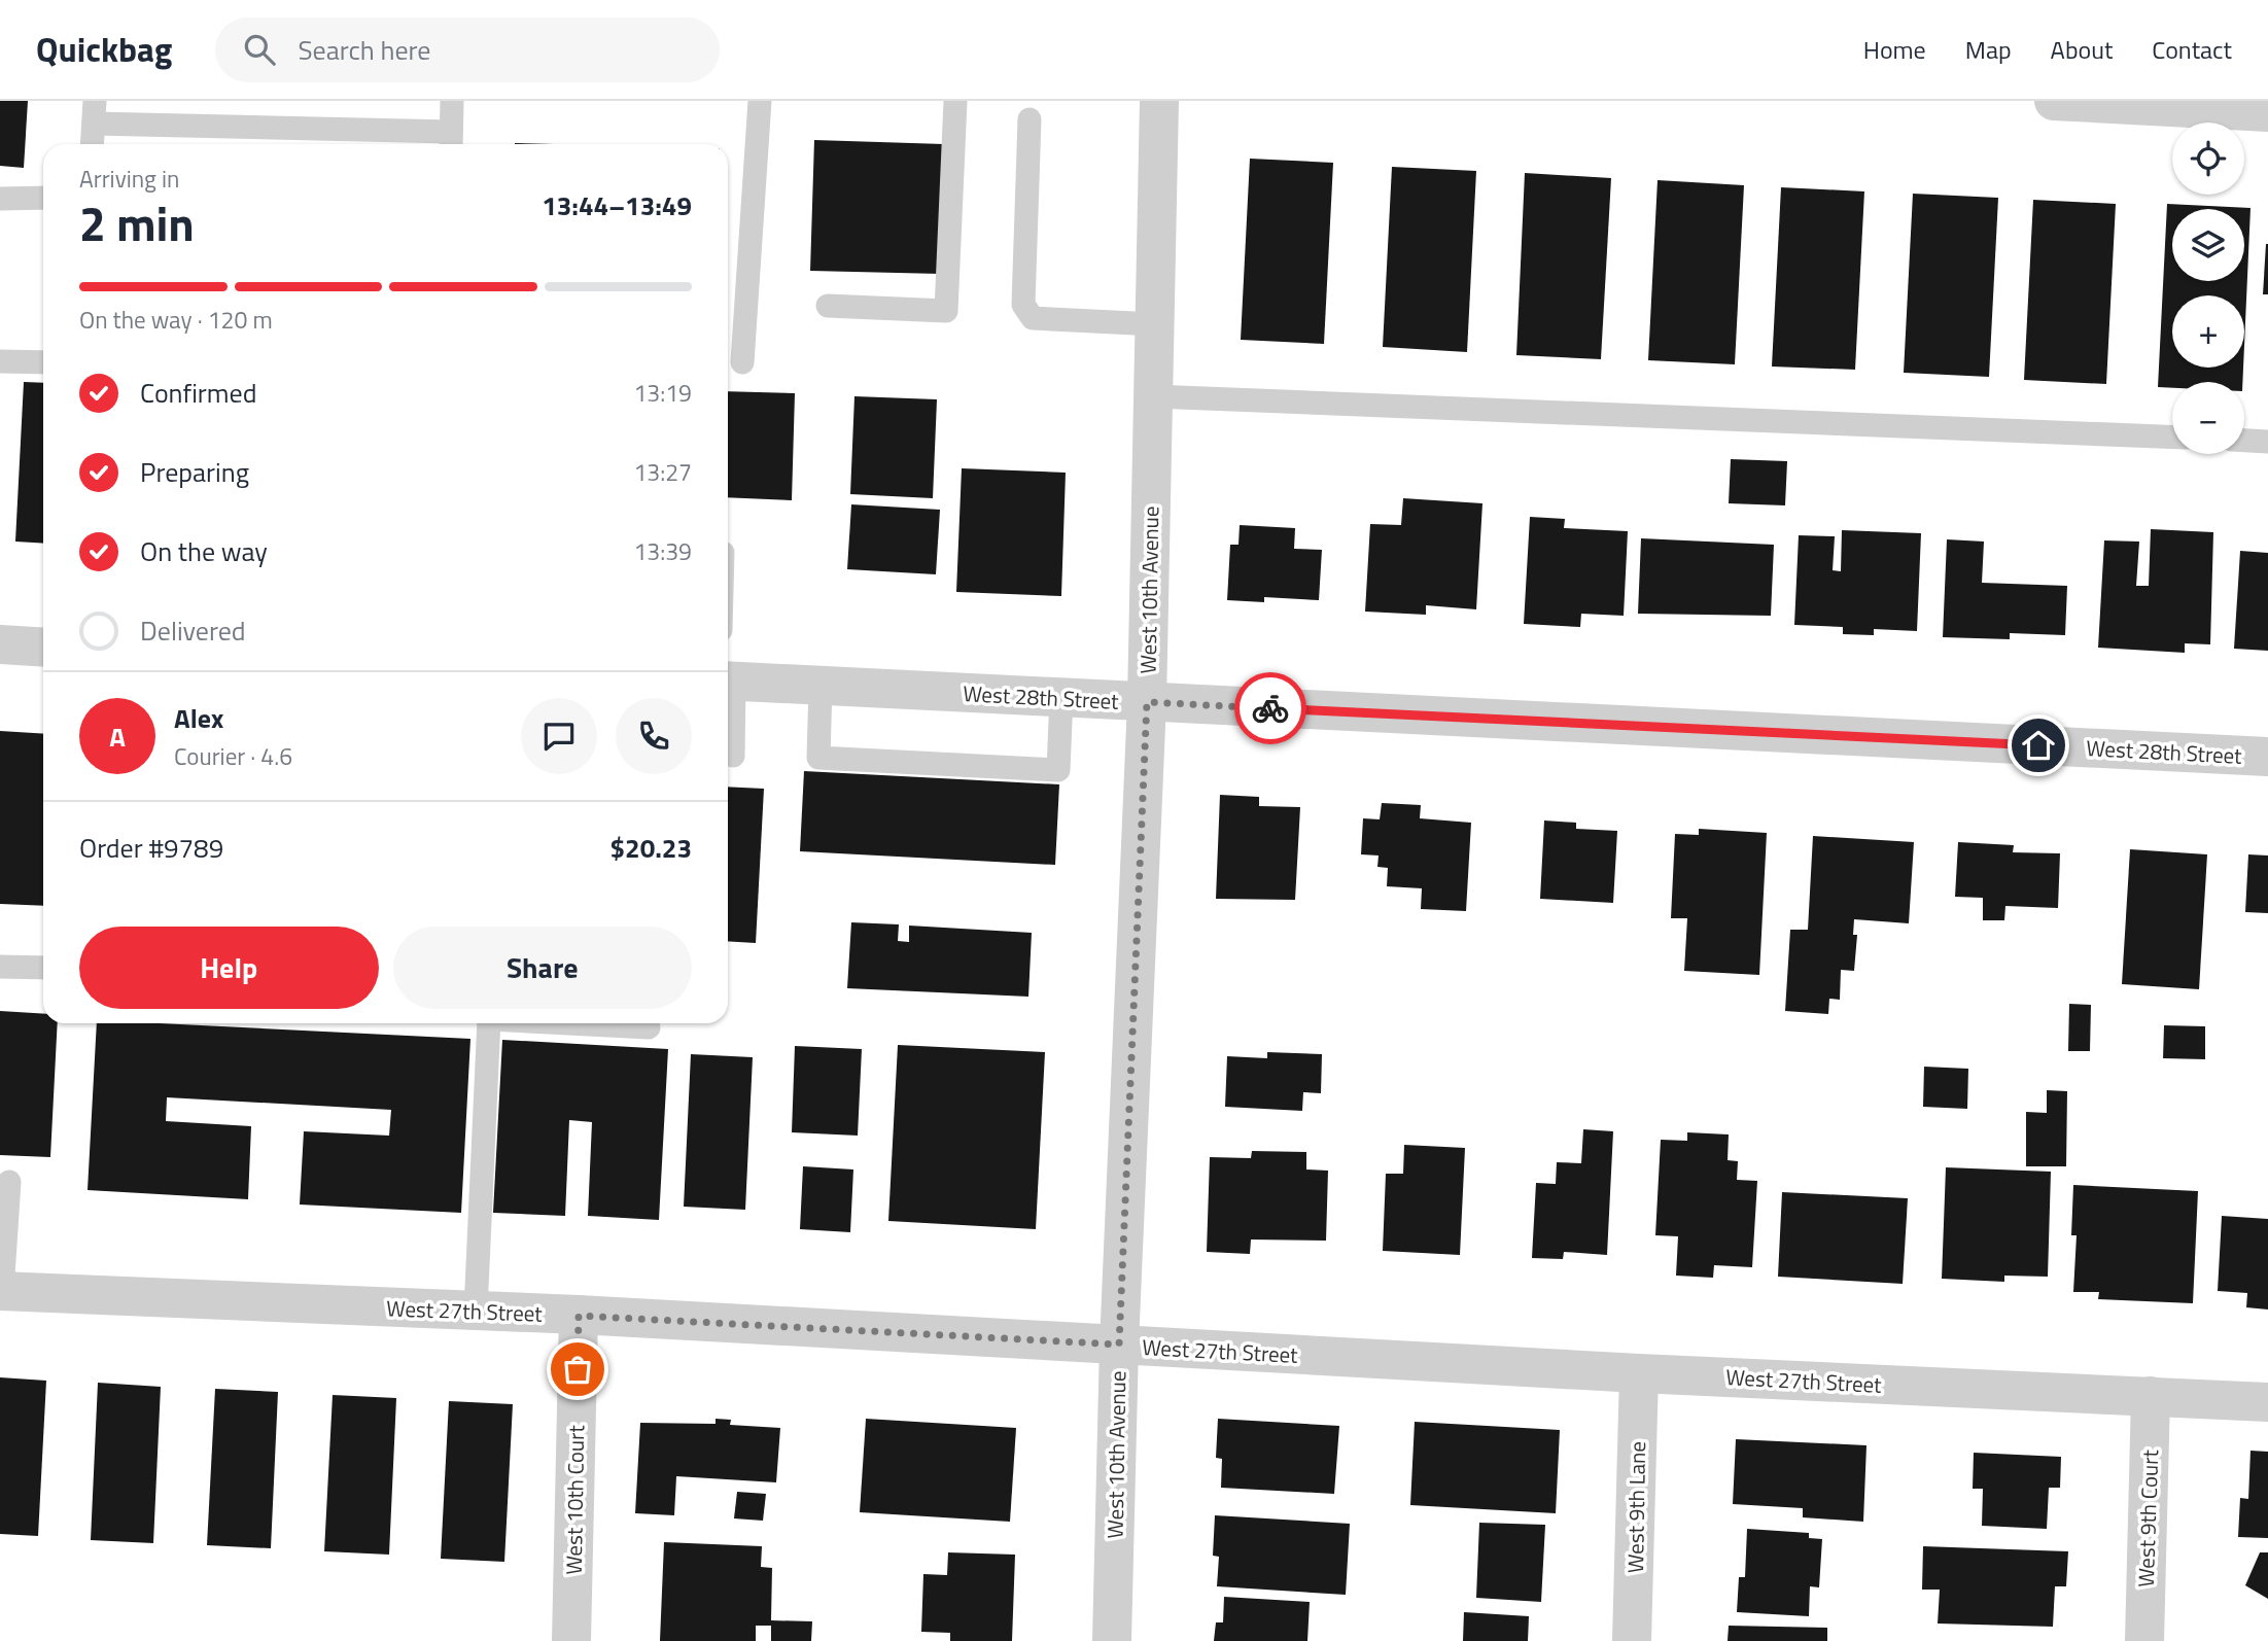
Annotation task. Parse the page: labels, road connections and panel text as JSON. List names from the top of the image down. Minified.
{"streets":{"street":["West 10th Avenue","West 28th Street","West 27th Street","West 10th Court","West 9th Lane","West 9th Court"]},"crossings":[["West 10th Avenue","West 28th Street"],["West 10th Avenue","West 27th Street"],["West 27th Street","West 10th Court"],["West 27th Street","West 9th Lane"],["West 27th Street","West 9th Court"]],"page":{"header":"Quickbag","search":"Search here","nav":["Home","Map","About","Contact"],"map_buttons":["+","−"],"heading":["2 min","Arriving in","13:44–13:49"],"panel":["Alex","Courier · 4.6","Order #9789","$20.23"],"bar":"On the way · 120 m","list":[["Confirmed","13:19"],["Preparing","13:27"],["On the way","13:39"],"Delivered"],"round":"A","buttons":["Help","Share"]}}
